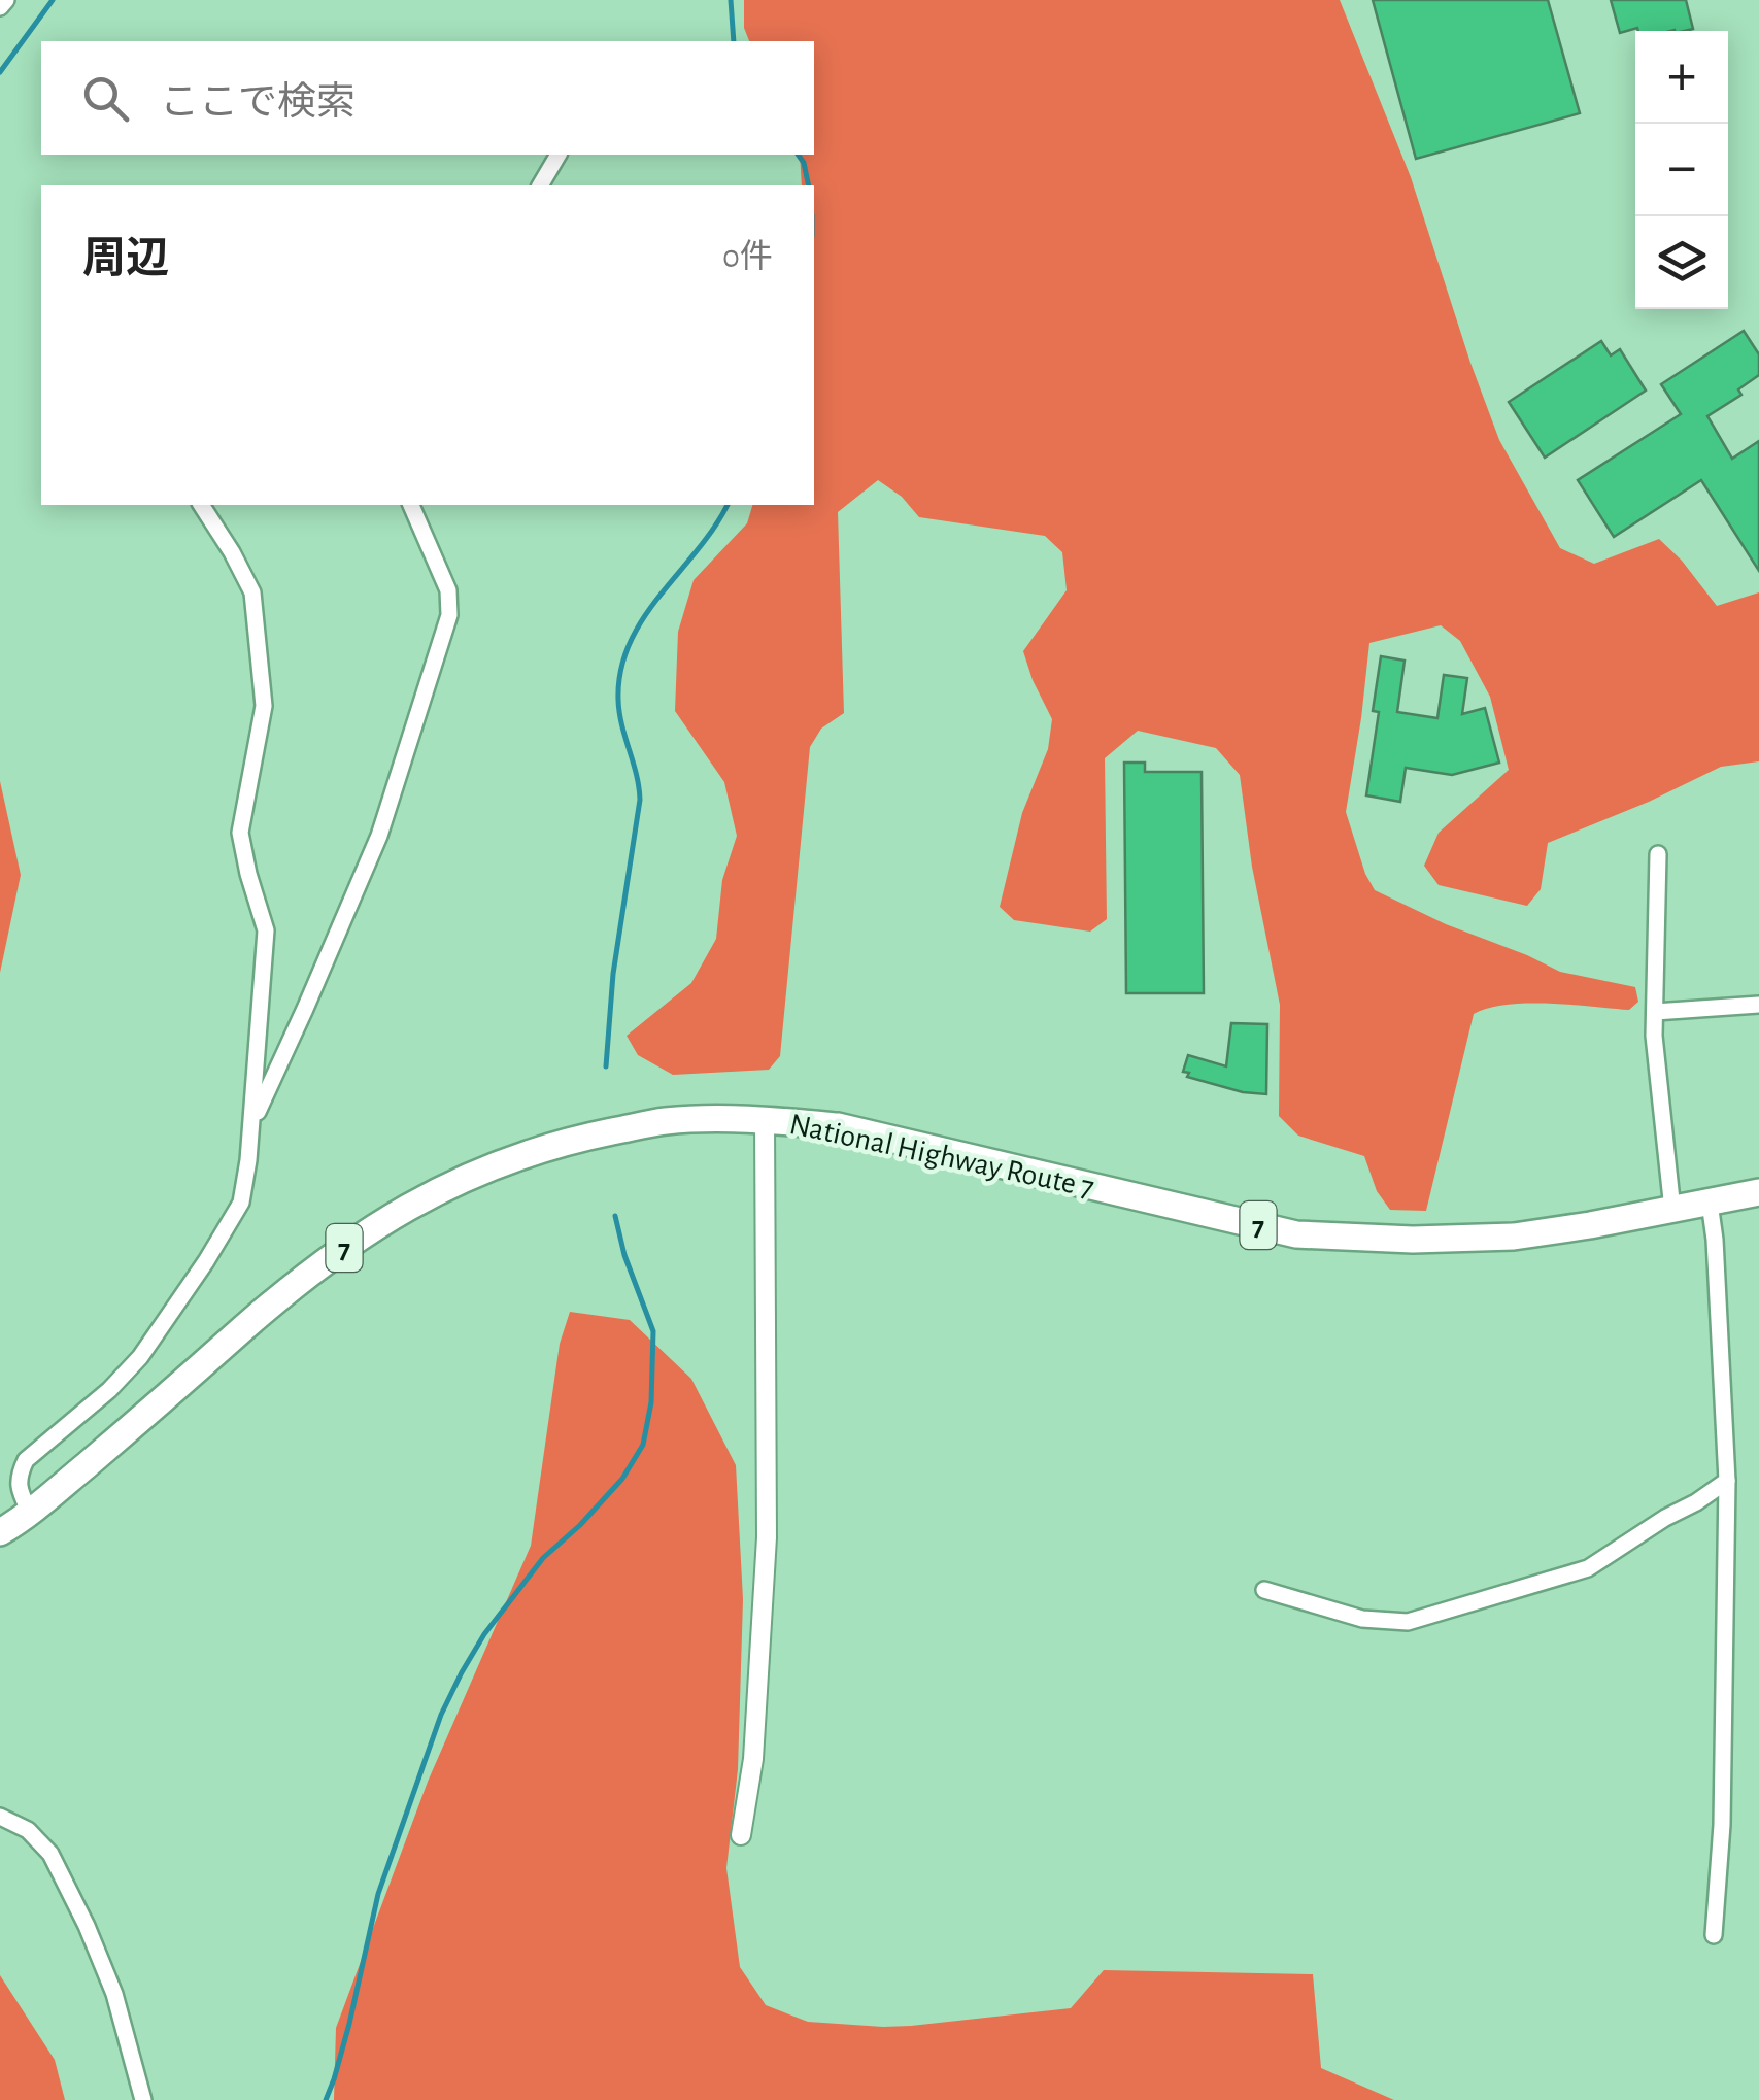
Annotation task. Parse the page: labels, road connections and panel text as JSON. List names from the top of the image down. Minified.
{"streets":{"highway":["National Highway Route 7","7"]},"page":{"map_buttons":["+","−"],"search":"ここで検索","heading":["周辺","0件"]}}
